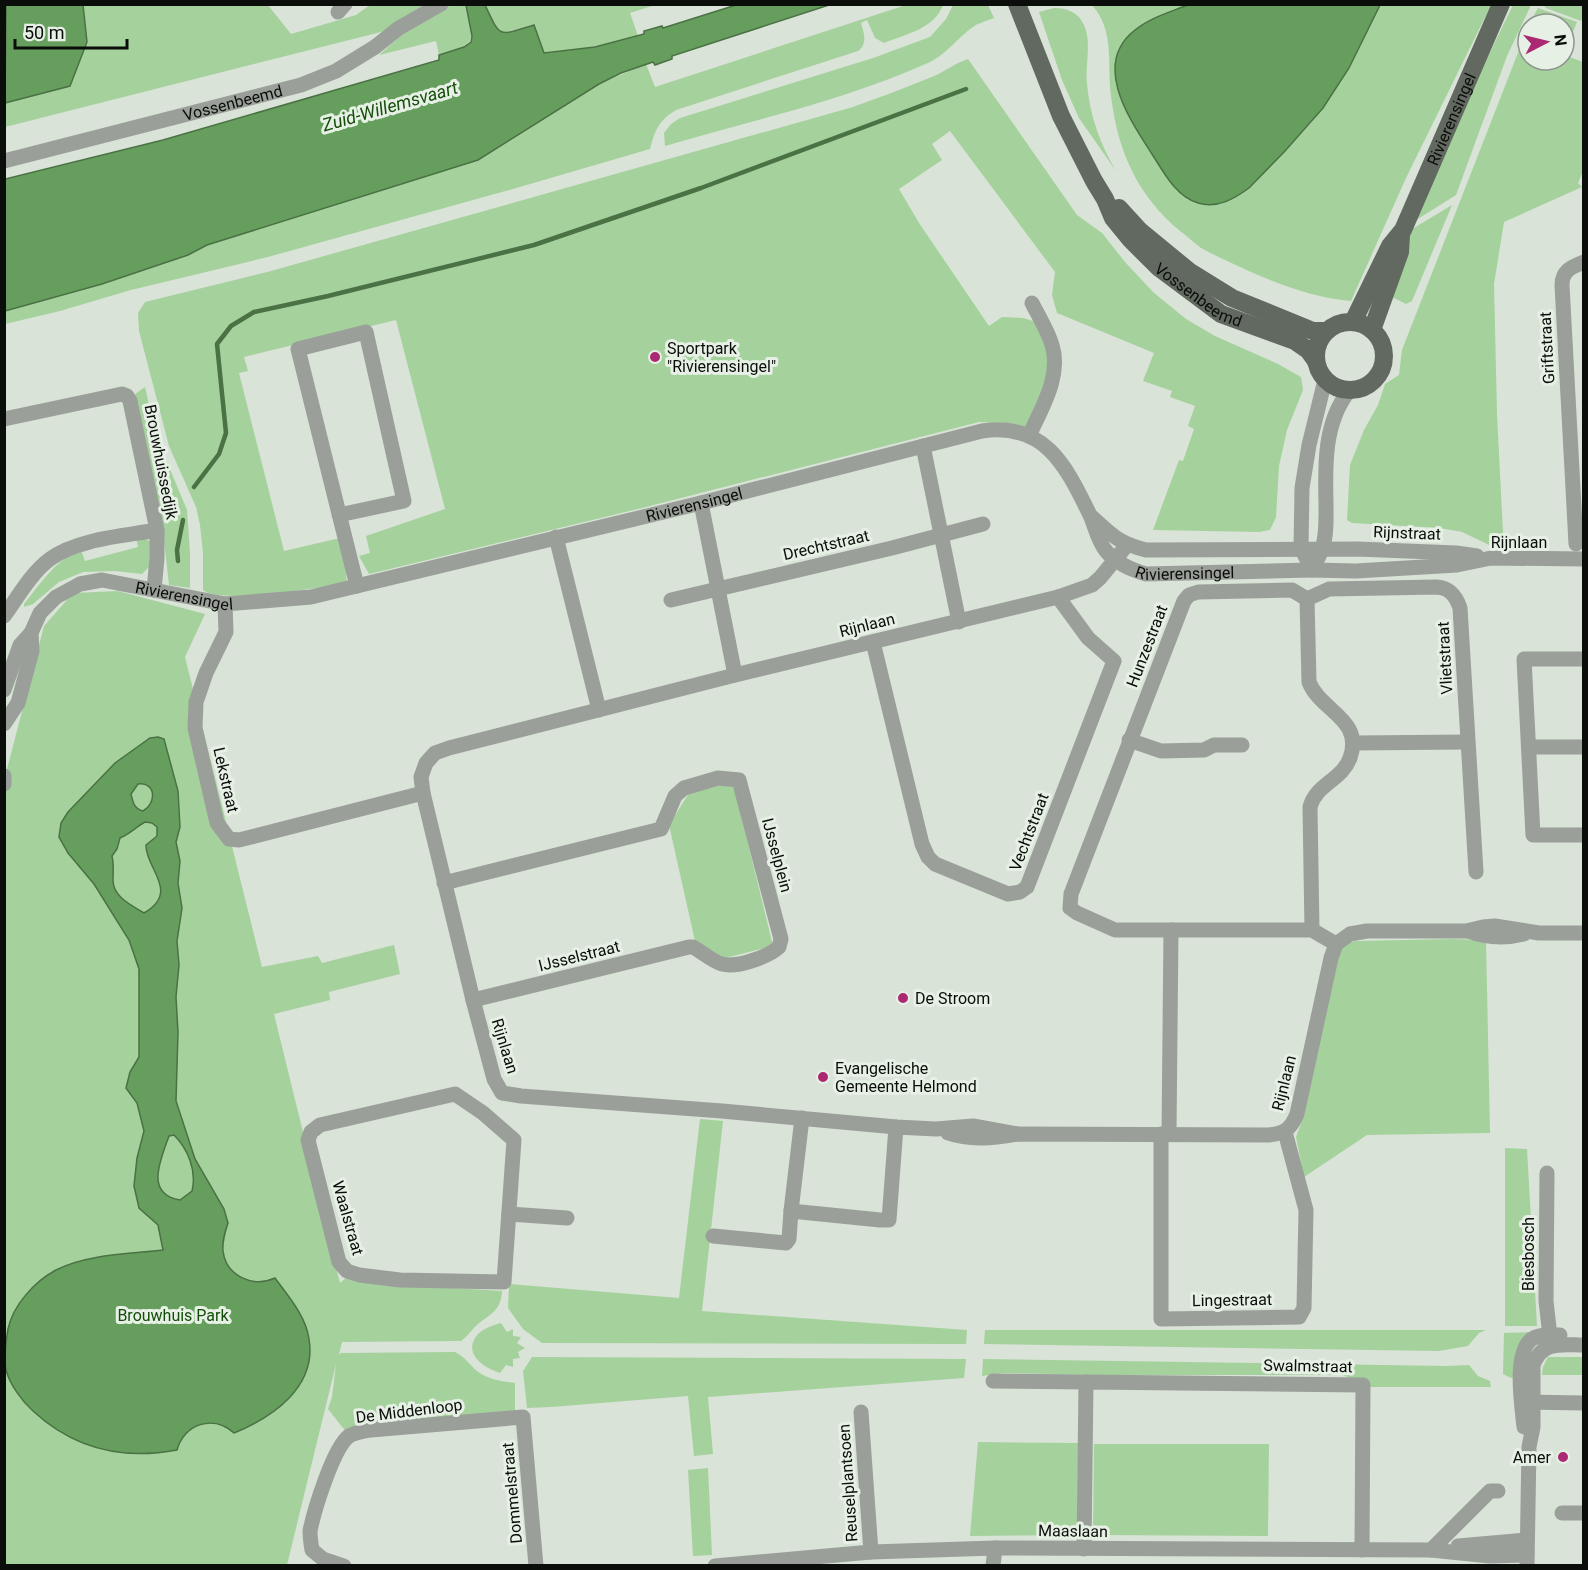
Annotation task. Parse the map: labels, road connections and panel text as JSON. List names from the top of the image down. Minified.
{"streets":{"main road":["Vossenbeemd","Rivierensingel"],"street":["Griftstraat","Brouwhuissedijk","Rijnstraat","Rijnlaan","Drechtstraat","Hunzestraat","Vlietstraat","Lekstraat","Vechtstraat","IJsselplein","IJsselstraat","Waalstraat","Biesbosch","Lingestraat","Swalmstraat","De Middenloop","Reuselplantsoen","Dommelstraat","Maaslaan"]},"crossings":[["Vossenbeemd","Rivierensingel"],["Rivierensingel","Brouwhuissedijk"],["Rivierensingel","Rijnstraat"],["Rivierensingel","Rijnlaan"],["Rivierensingel","Lekstraat"],["Rijnstraat","Rijnlaan"],["Rijnlaan","Lekstraat"],["Rijnlaan","Vechtstraat"],["Rijnlaan","IJsselplein"],["Rijnlaan","IJsselstraat"],["Rijnlaan","Lingestraat"],["Hunzestraat","Vlietstraat"],["IJsselplein","IJsselstraat"],["Swalmstraat","Maaslaan"],["De Middenloop","Dommelstraat"],["Reuselplantsoen","Maaslaan"]],"water":["Zuid-Willemsvaart"],"parks":["Brouwhuis Park"],"places":["Sportpark \"Rivierensingel\"","De Stroom","Evangelische Gemeente Helmond","Amer"],"scale_bar":"50 m","north":"right"}
